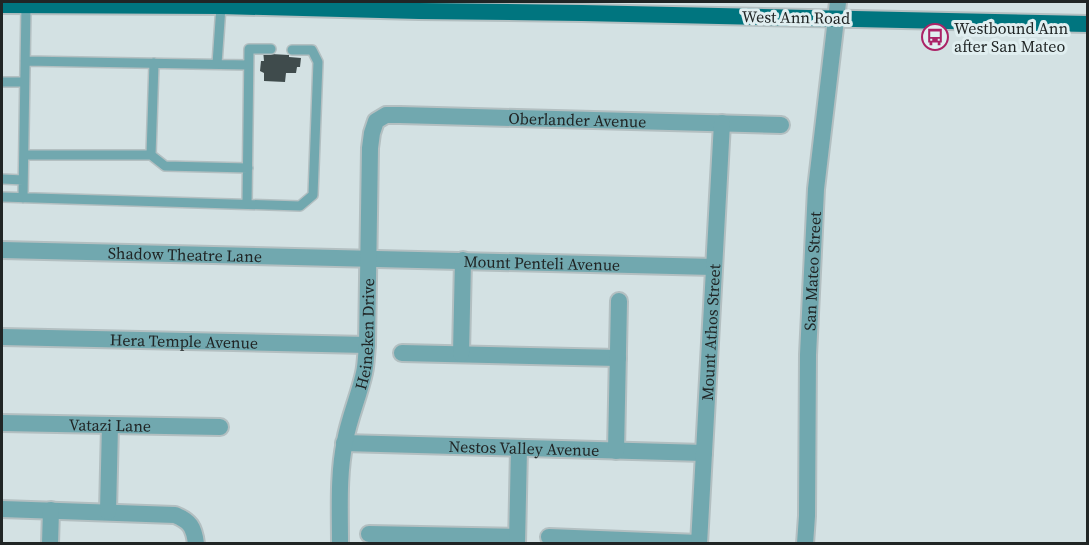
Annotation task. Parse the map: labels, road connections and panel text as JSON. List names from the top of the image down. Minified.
{"streets":{"main road":["West Ann Road"],"street":["Oberlander Avenue","Shadow Theatre Lane","Mount Penteli Avenue","San Mateo Street","Heineken Drive","Mount Athos Street","Hera Temple Avenue","Vatazi Lane","Nestos Valley Avenue"]},"crossings":[["West Ann Road","San Mateo Street"],["Oberlander Avenue","Heineken Drive"],["Oberlander Avenue","Mount Athos Street"],["Shadow Theatre Lane","Mount Penteli Avenue"],["Shadow Theatre Lane","Heineken Drive"],["Mount Penteli Avenue","Heineken Drive"],["Mount Penteli Avenue","Mount Athos Street"],["Heineken Drive","Hera Temple Avenue"],["Heineken Drive","Nestos Valley Avenue"],["Mount Athos Street","Nestos Valley Avenue"]],"places":{"bus stop":["Westbound Ann after San Mateo"]}}
